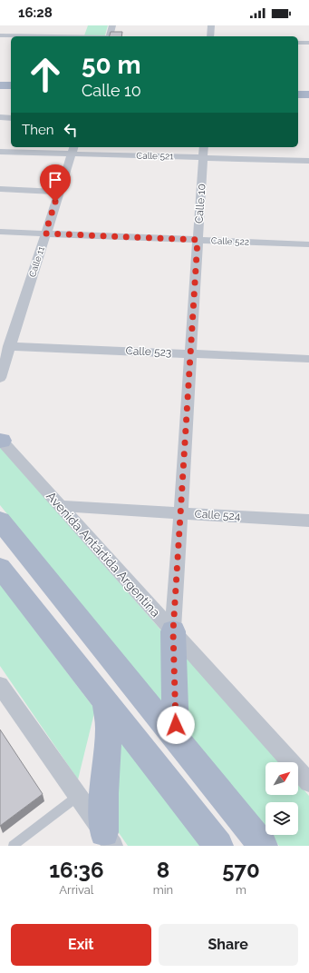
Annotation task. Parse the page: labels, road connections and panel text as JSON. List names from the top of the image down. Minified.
{"streets":{"street":["Calle 521","Calle 10","Calle 522","Calle 11","Calle 523","Calle 524","Avenida Antártida Argentina"]},"crossings":[["Calle 521","Calle 10"],["Calle 521","Calle 11"],["Calle 10","Calle 522"],["Calle 10","Calle 523"],["Calle 10","Calle 524"],["Calle 10","Avenida Antártida Argentina"],["Calle 522","Calle 11"],["Calle 11","Calle 523"],["Calle 524","Avenida Antártida Argentina"]],"north":"top right","page":{"status":"16:28","turn":["50 m","Calle 10"],"then":"Then","eta":["16:36","Arrival","8","min","570","m"],"buttons":["Exit","Share"]}}
